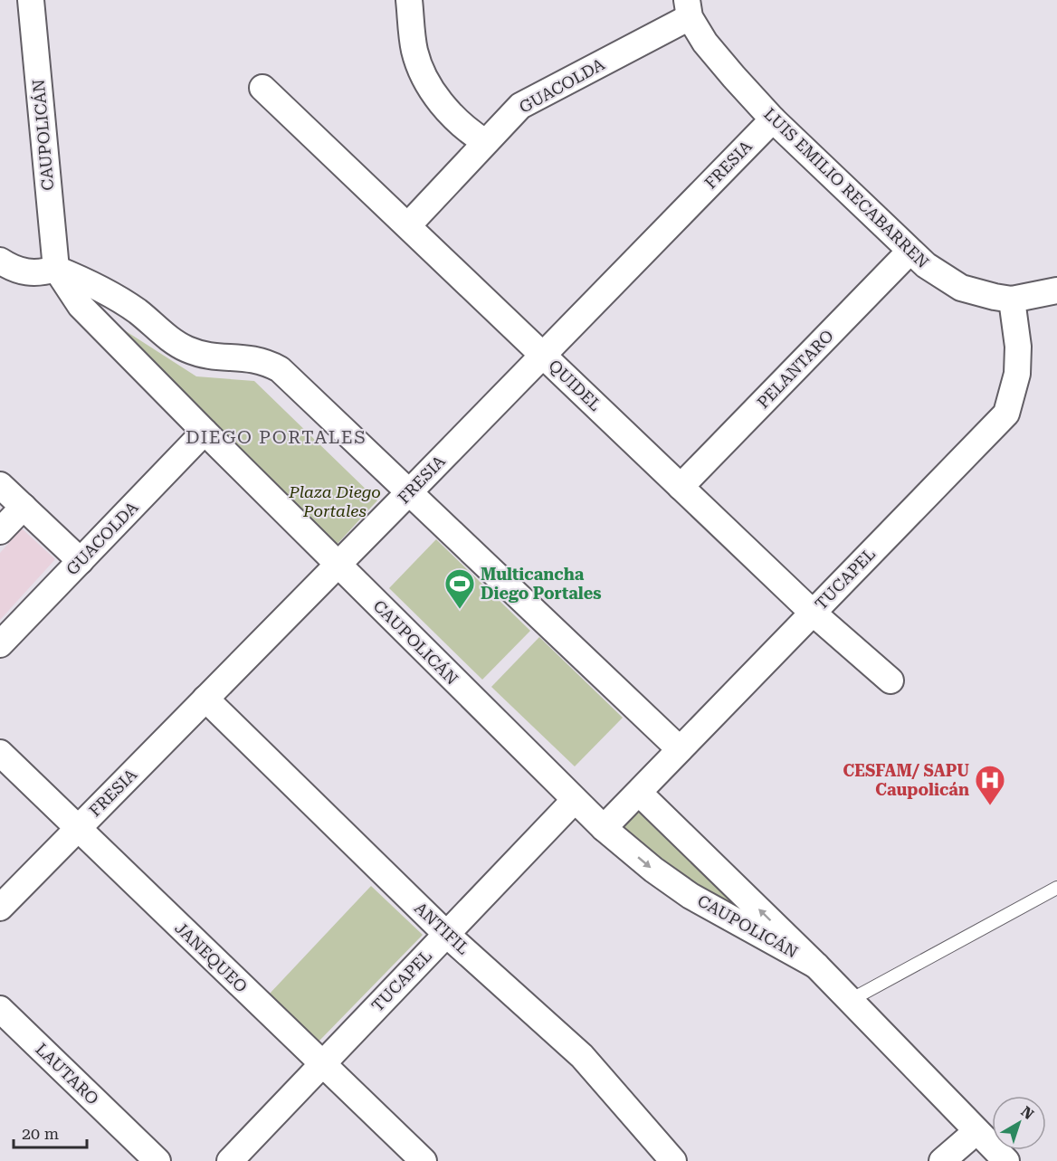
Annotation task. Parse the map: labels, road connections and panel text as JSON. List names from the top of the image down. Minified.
{"streets":{"street":["GUACOLDA","CAUPOLICÁN","FRESIA","LUIS EMILIO RECABARREN","PELANTARO","QUIDEL","TUCAPEL","ANTIFIL","JANEQUEO","LAUTARO"]},"crossings":[["GUACOLDA","CAUPOLICÁN"],["GUACOLDA","LUIS EMILIO RECABARREN"],["GUACOLDA","QUIDEL"],["CAUPOLICÁN","FRESIA"],["CAUPOLICÁN","TUCAPEL"],["FRESIA","LUIS EMILIO RECABARREN"],["FRESIA","QUIDEL"],["FRESIA","ANTIFIL"],["FRESIA","JANEQUEO"],["LUIS EMILIO RECABARREN","PELANTARO"],["LUIS EMILIO RECABARREN","TUCAPEL"],["PELANTARO","QUIDEL"],["QUIDEL","TUCAPEL"],["TUCAPEL","ANTIFIL"],["TUCAPEL","JANEQUEO"]],"districts":["DIEGO PORTALES"],"parks":["Plaza Diego Portales"],"places":{"sports":["Multicancha Diego Portales"],"hospital":["CESFAM/ SAPU Caupolicán"]},"scale_bar":"20 m","north":"top right"}
